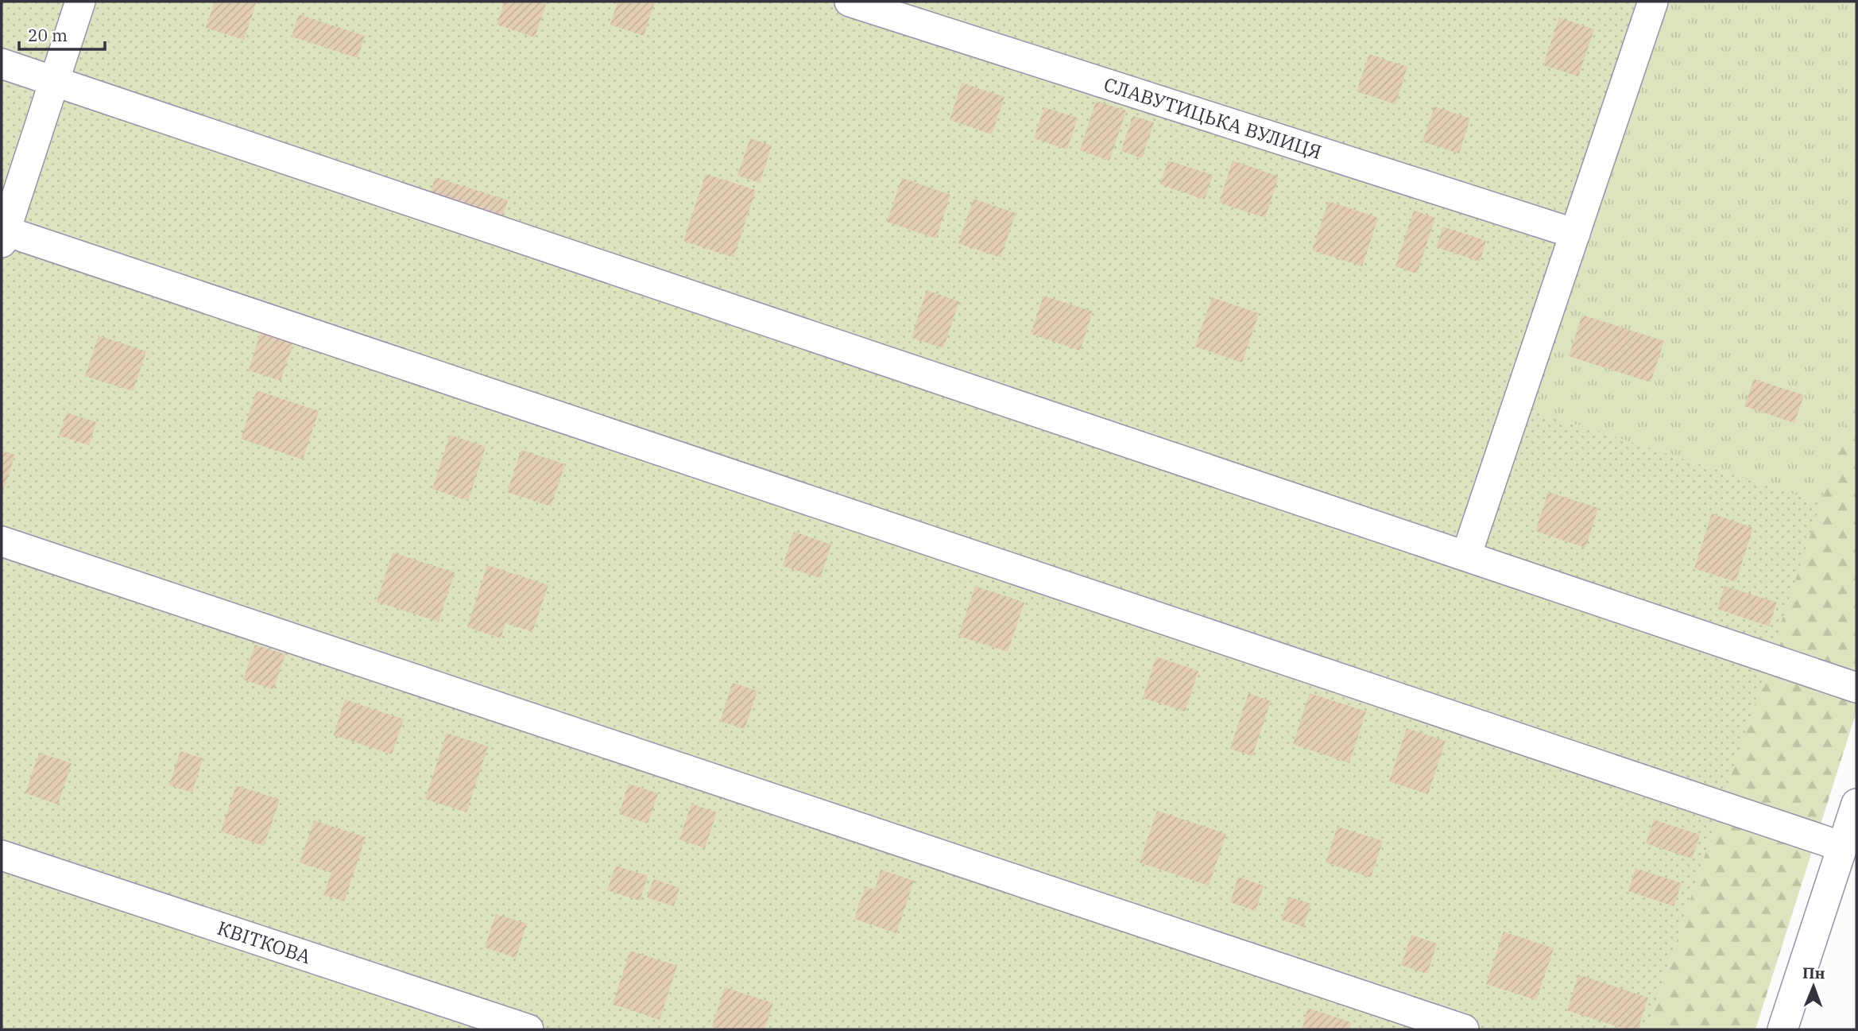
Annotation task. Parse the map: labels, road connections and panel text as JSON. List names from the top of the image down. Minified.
{"streets":{"street":["СЛАВУТИЦЬКА ВУЛИЦЯ","КВІТКОВА"]},"scale_bar":"20 m","north":"top"}
